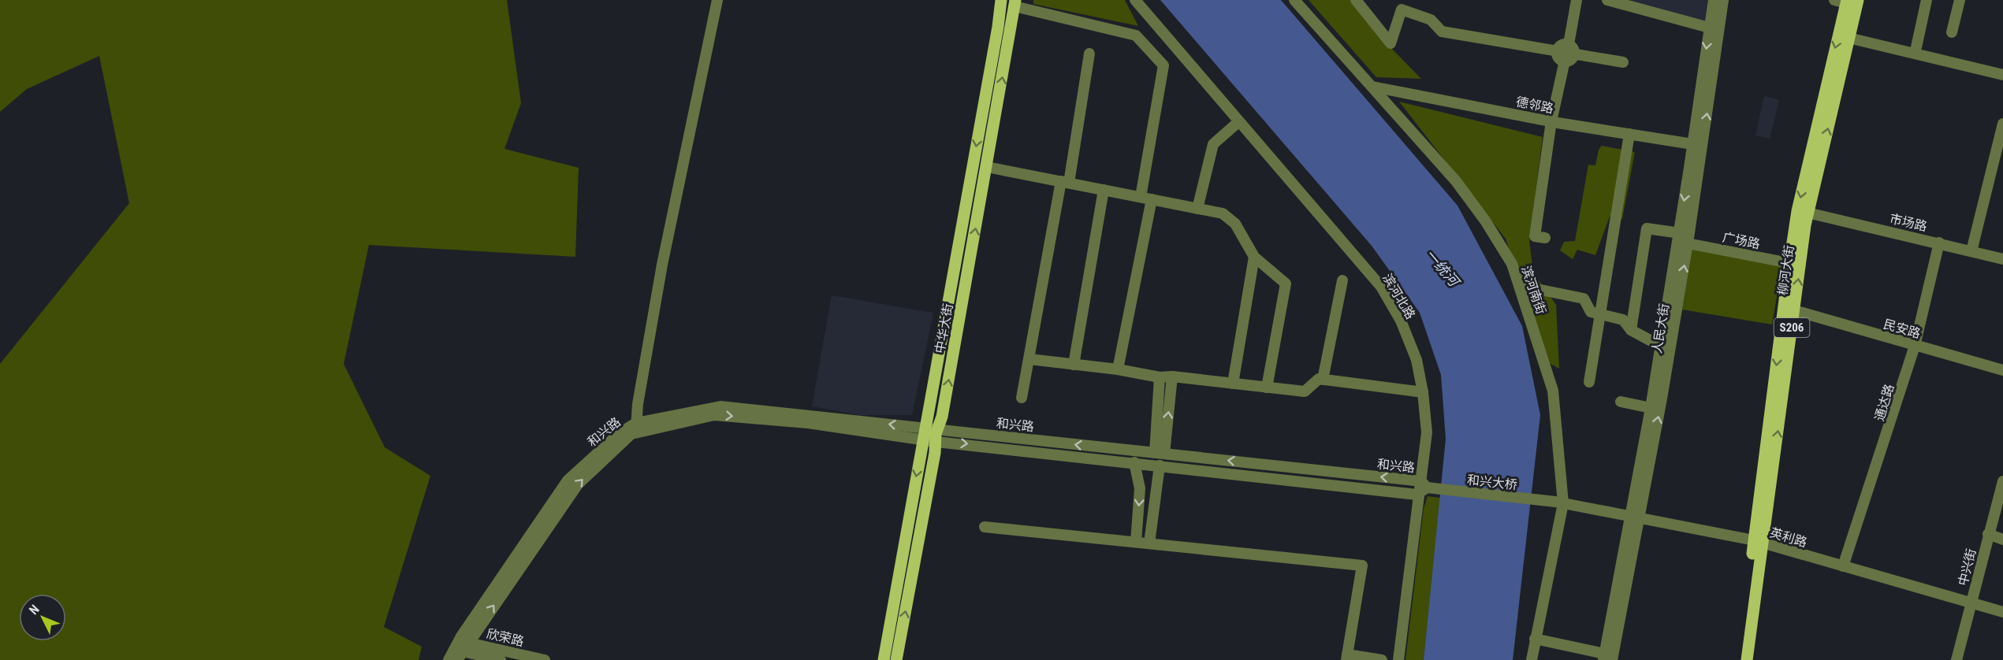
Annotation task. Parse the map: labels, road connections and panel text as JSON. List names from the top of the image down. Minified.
{"streets":{"main road":["柳河大街","S206","中华大街"],"street":["德邻路","市场路","广场路","滨河南街","滨河北路","人民大街","民安路","通达路","和兴路","和兴大桥","英利路","中兴街","欣荣路"]},"crossings":[["德邻路","滨河南街"],["德邻路","人民大街"],["市场路","柳河大街"],["市场路","通达路"],["广场路","柳河大街"],["广场路","人民大街"],["柳河大街","民安路"],["柳河大街","英利路"],["滨河南街","和兴大桥"],["滨河南街","英利路"],["滨河北路","和兴路"],["滨河北路","和兴大桥"],["中华大街","和兴路"],["人民大街","英利路"],["民安路","通达路"],["通达路","英利路"],["和兴路","和兴大桥"],["和兴路","欣荣路"],["和兴大桥","英利路"],["英利路","中兴街"]],"water":["一统河"],"north":"top left"}
